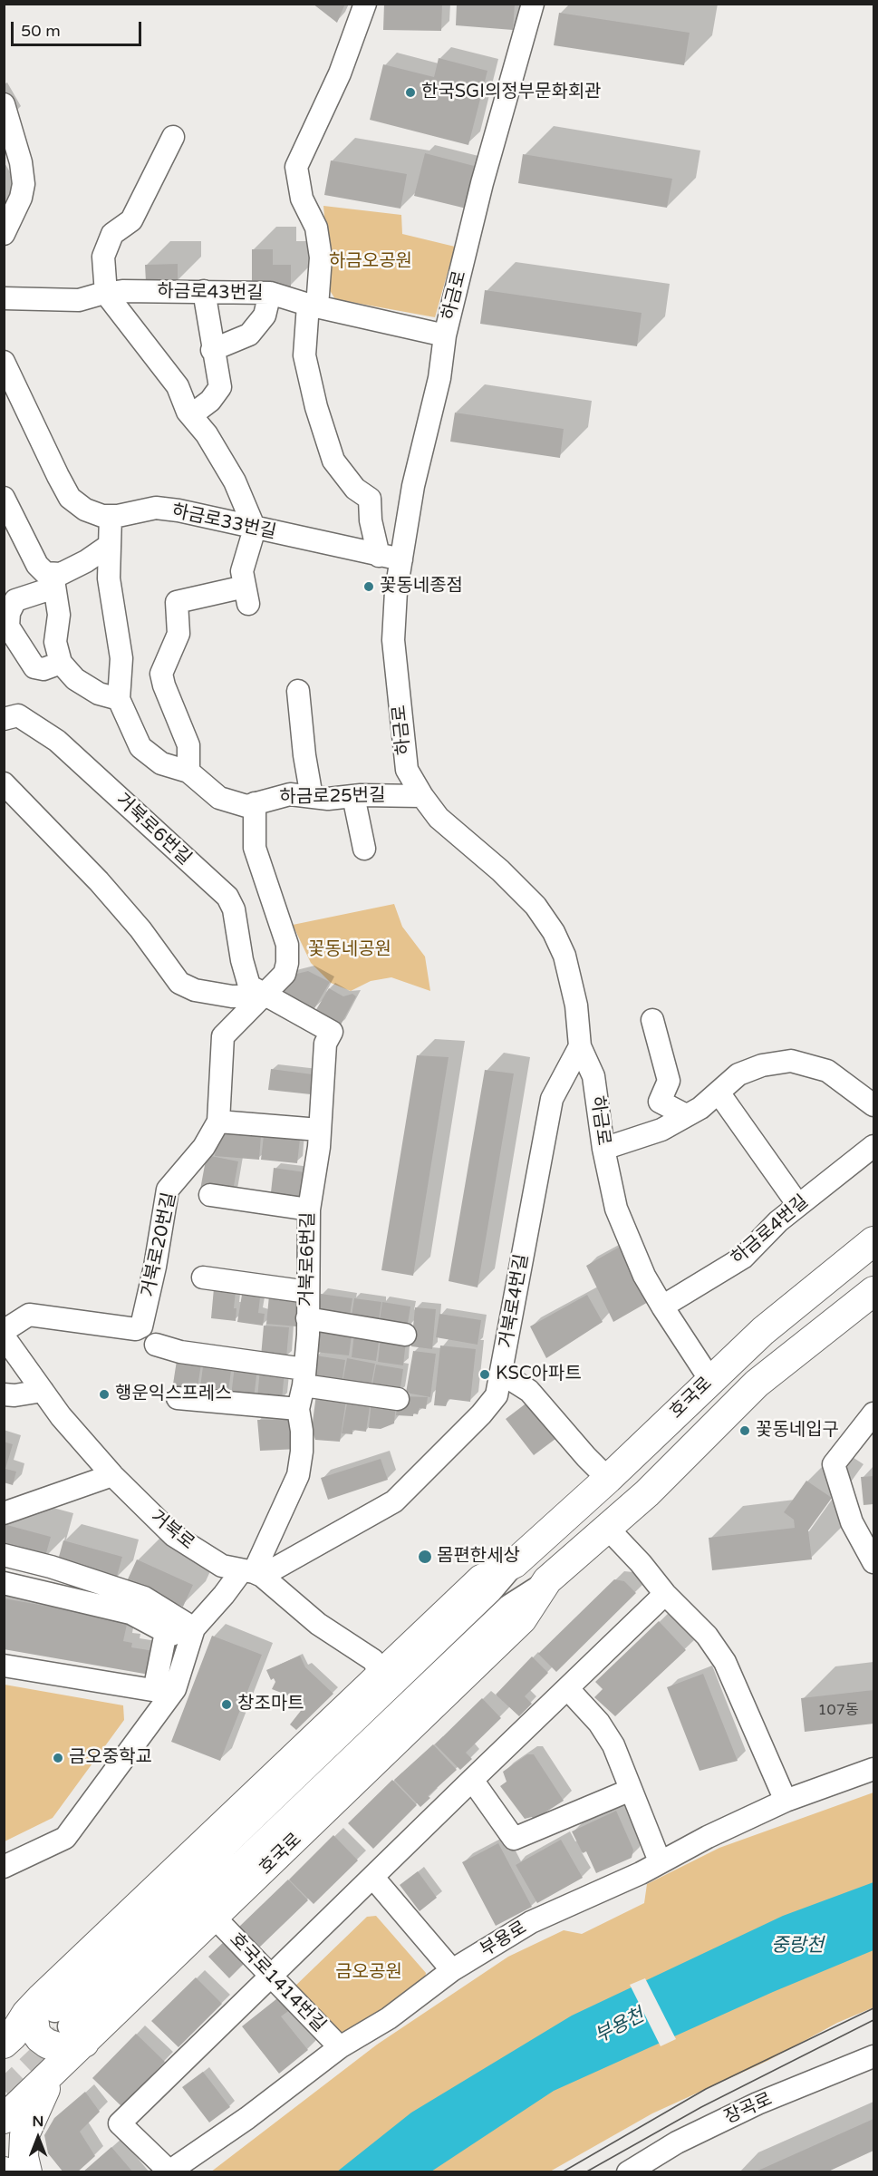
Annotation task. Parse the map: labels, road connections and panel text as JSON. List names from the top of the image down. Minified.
{"streets":{"main road":["호국로"],"street":["하금로43번길","하금로","하금로33번길","하금로25번길","거북로6번길","하금로4번길","거북로20번길","거북로4번길","거북로","부용로","호국로1414번길","장곡로"]},"crossings":[["하금로43번길","하금로"],["하금로","하금로33번길"],["하금로","하금로25번길"],["하금로","하금로4번길"],["하금로","거북로4번길"],["하금로","호국로"],["하금로33번길","하금로25번길"],["하금로25번길","거북로20번길"],["거북로6번길","거북로20번길"],["거북로6번길","거북로4번길"],["거북로6번길","거북로"],["거북로4번길","거북로"],["호국로","거북로"],["호국로","호국로1414번길"],["부용로","호국로1414번길"]],"water":["중랑천","부용천"],"parks":["하금오공원","꽃동네공원","금오공원"],"places":["한국SGI의정부문화회관","꽃동네종점","KSC아파트","행운익스프레스","꽃동네입구","몸편한세상","창조마트","금오중학교"],"house_numbers":["107동"],"scale_bar":"50 m","north":"top"}
